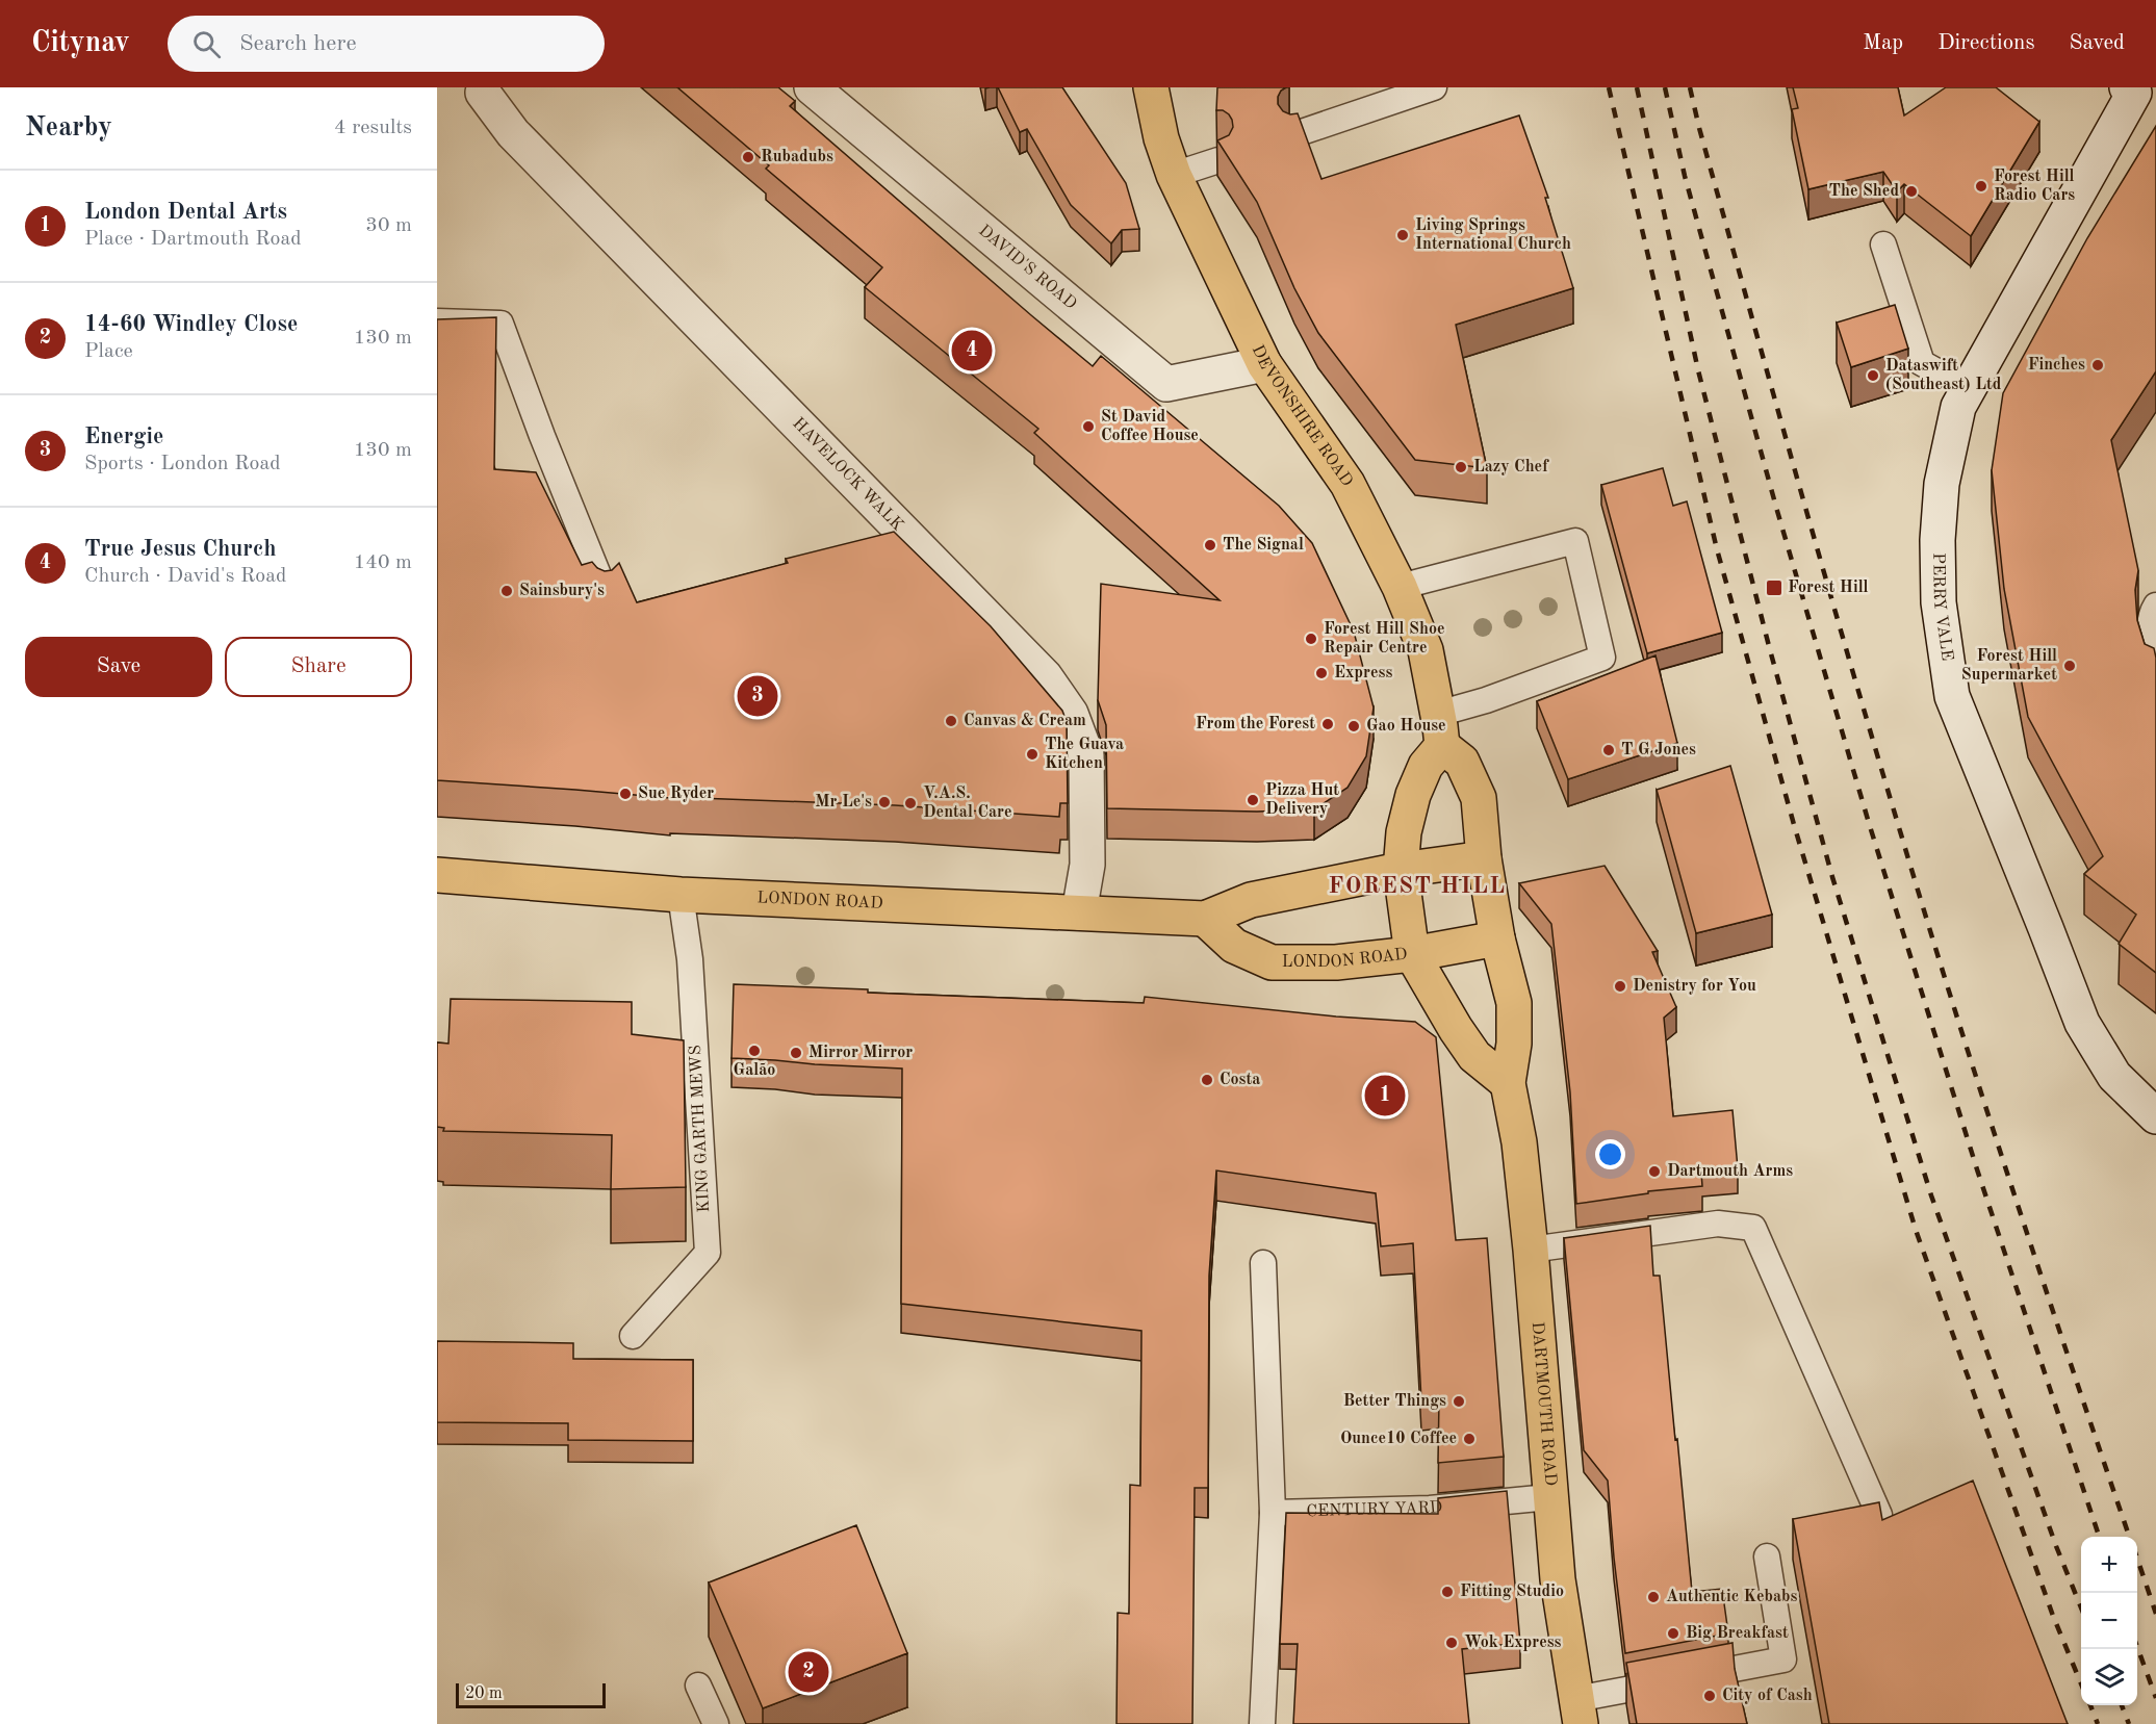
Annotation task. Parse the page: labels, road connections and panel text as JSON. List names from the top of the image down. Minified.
{"streets":{"main road":["DEVONSHIRE ROAD","LONDON ROAD","DARTMOUTH ROAD"],"street":["DAVID'S ROAD","HAVELOCK WALK","PERRY VALE"],"lane":["KING GARTH MEWS","CENTURY YARD"]},"crossings":[["DAVID'S ROAD","DEVONSHIRE ROAD"],["HAVELOCK WALK","LONDON ROAD"],["LONDON ROAD","KING GARTH MEWS"],["LONDON ROAD","DARTMOUTH ROAD"],["DARTMOUTH ROAD","CENTURY YARD"]],"districts":["FOREST HILL"],"places":{"other":["Rubadubs","Forest Hill Radio Cars","The Shed","Living Springs International Church","Finches","Dataswift (Southeast) Ltd","St David Coffee House","Lazy Chef","The Signal","Sainsbury's","Forest Hill Shoe Repair Centre","Forest Hill Supermarket","Express","Canvas & Cream","From the Forest","Gao House","T G Jones","The Guava Kitchen","Sue Ryder","Pizza Hut Delivery","Mr Le's","V.A.S. Dental Care","Denistry for You","Galão","Mirror Mirror","Costa","Dartmouth Arms","Better Things","Ounce10 Coffee","Fitting Studio","Authentic Kebabs","Big Breakfast","Wok Express","City of Cash"],"transit":["Forest Hill"]},"scale_bar":"20 m","page":{"header":"Citynav","search":"Search here","nav":["Map","Directions","Saved"],"heading":["Nearby","4 results"],"list":[{"mark":"1","name":"London Dental Arts","note":"Place · Dartmouth Road","value":"30 m"},{"mark":"2","name":"14-60 Windley Close","note":"Place","value":"130 m"},{"mark":"3","name":"Energie","note":"Sports · London Road","value":"130 m"},{"mark":"4","name":"True Jesus Church","note":"Church · David's Road","value":"140 m"}],"pins":["4","3","1","2"],"buttons":["Save","Share"],"map_buttons":["+","−"],"scale":"20 m"}}
